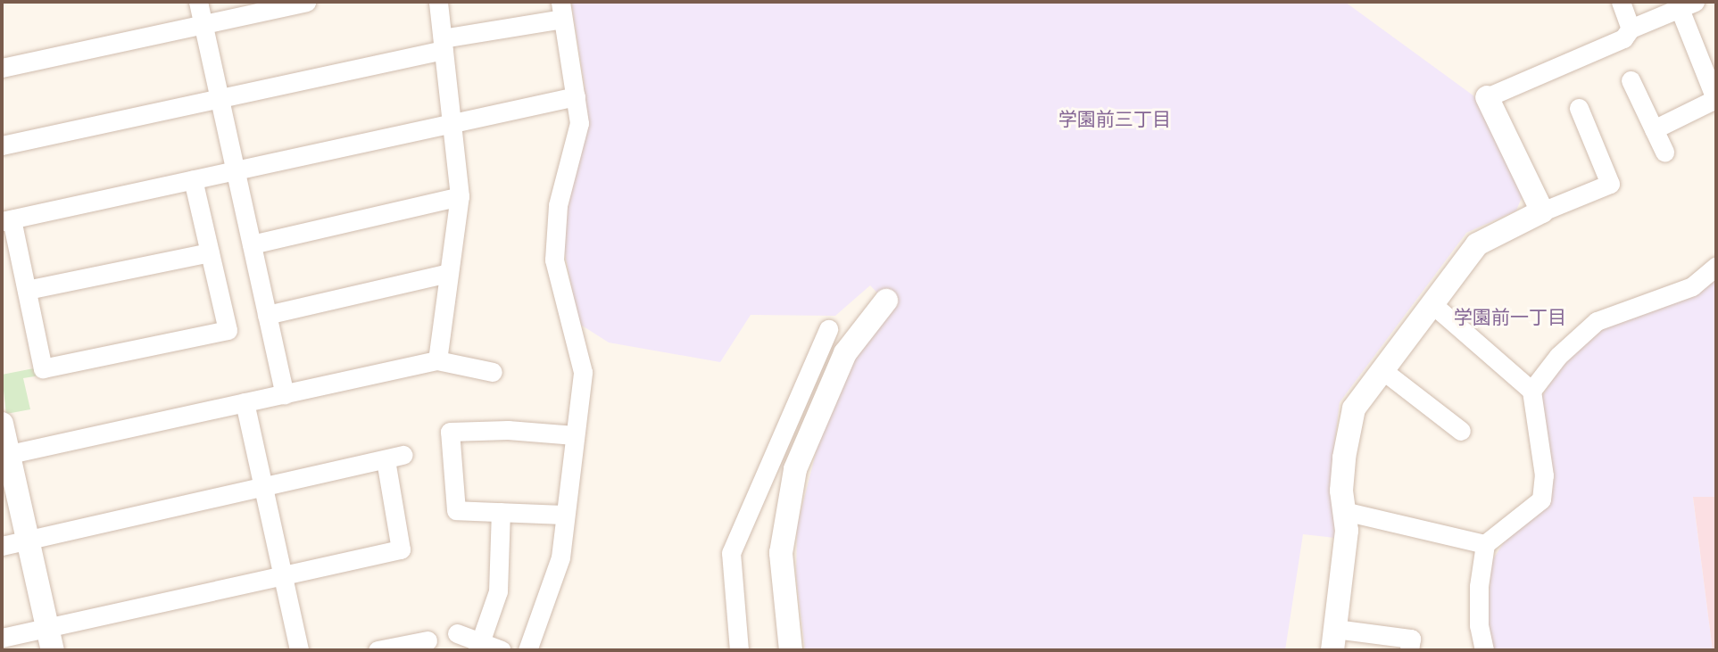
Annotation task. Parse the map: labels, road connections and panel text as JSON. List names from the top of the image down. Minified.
{"districts":["学園前三丁目","学園前一丁目"]}
